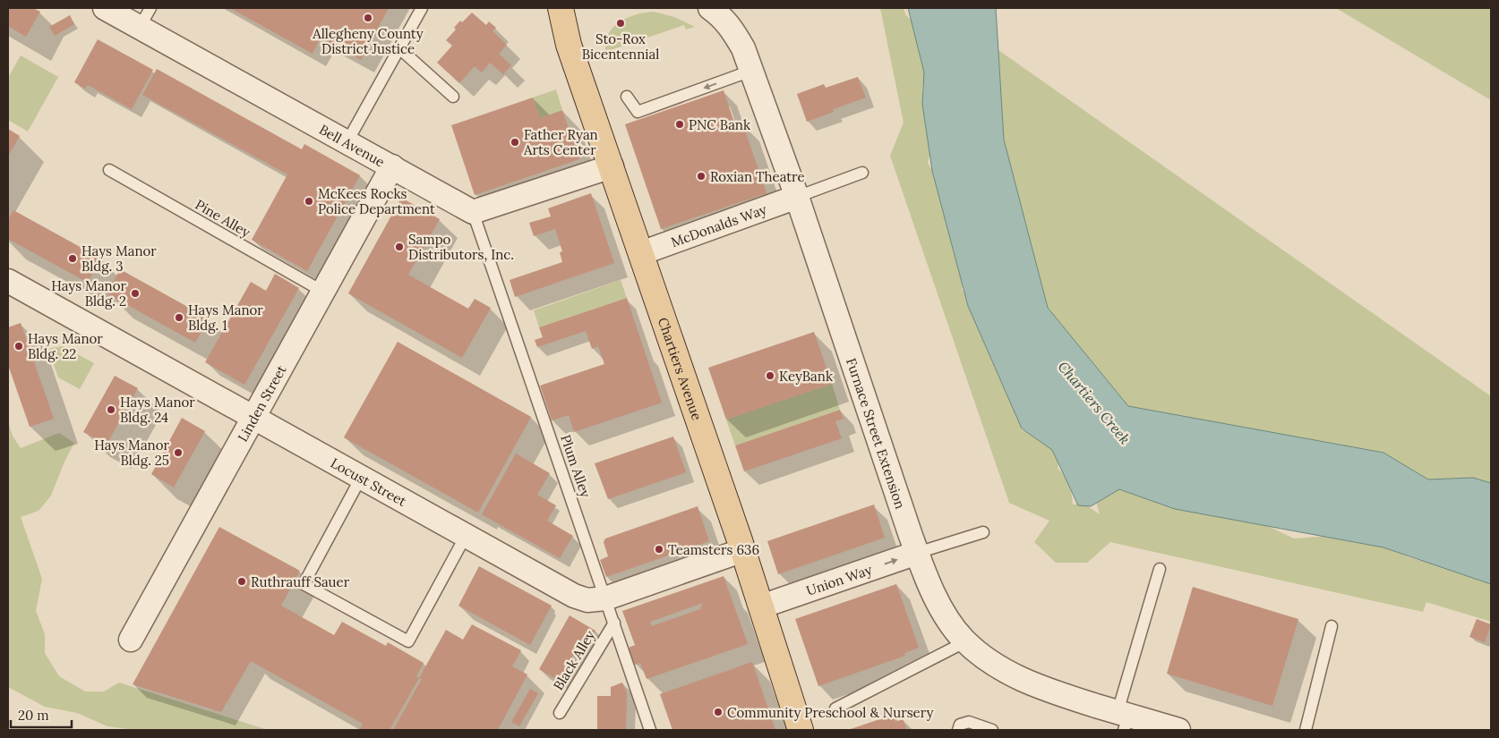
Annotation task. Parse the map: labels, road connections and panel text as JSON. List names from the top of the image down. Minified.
{"streets":{"main road":["Chartiers Avenue"],"street":["Bell Avenue","McDonalds Way","Linden Street","Furnace Street Extension","Locust Street","Union Way"],"lane":["Pine Alley","Plum Alley","Black Alley"]},"crossings":[["Bell Avenue","Linden Street"],["Bell Avenue","Plum Alley"],["Pine Alley","Linden Street"],["McDonalds Way","Chartiers Avenue"],["McDonalds Way","Furnace Street Extension"],["Chartiers Avenue","Locust Street"],["Chartiers Avenue","Union Way"],["Linden Street","Locust Street"],["Furnace Street Extension","Union Way"],["Plum Alley","Locust Street"],["Plum Alley","Black Alley"]],"one_way":["Union Way"],"water":["Chartiers Creek"],"places":["Allegheny County District Justice","Sto-Rox Bicentennial","PNC Bank","Father Ryan Arts Center","Roxian Theatre","McKees Rocks Police Department","Sampo Distributors, Inc.","Hays Manor Bldg. 3","Hays Manor Bldg. 2","Hays Manor Bldg. 1","Hays Manor Bldg. 22","KeyBank","Hays Manor Bldg. 24","Hays Manor Bldg. 25","Teamsters 636","Ruthrauff Sauer","Community Preschool & Nursery"],"scale_bar":"20 m"}
